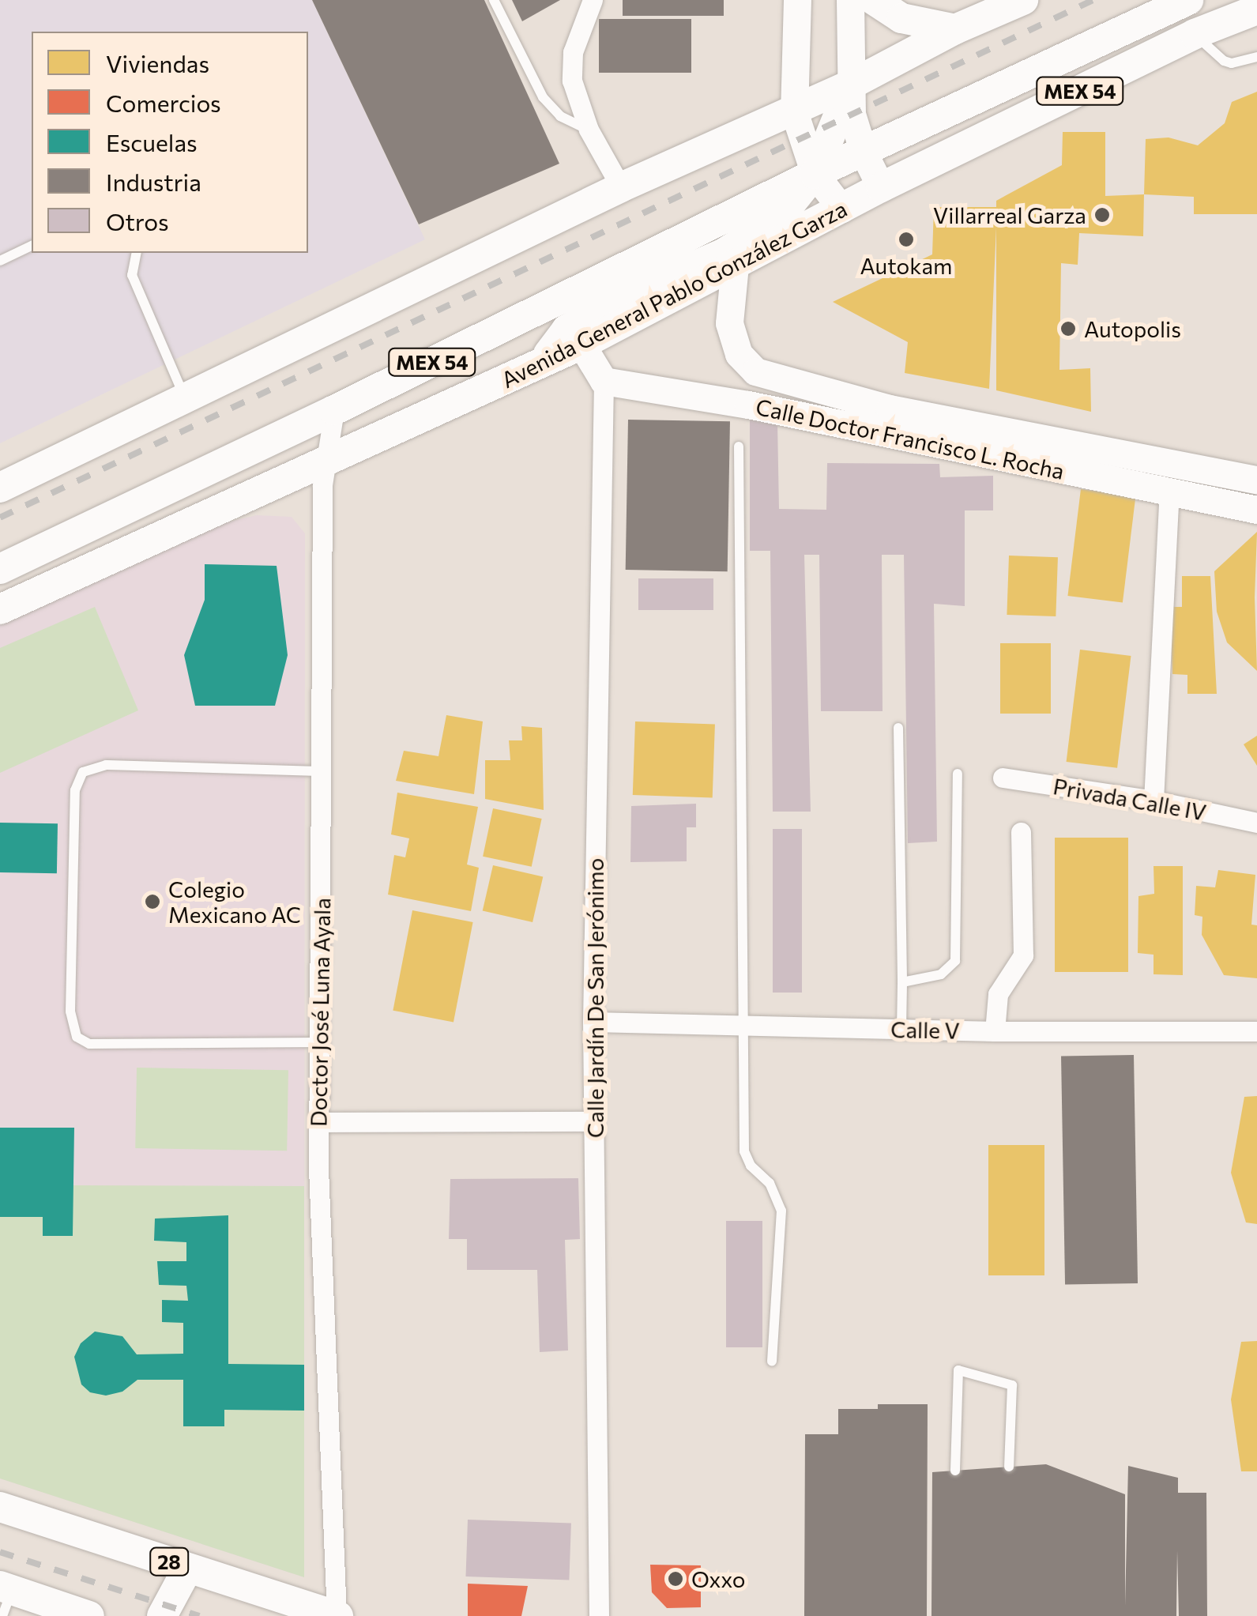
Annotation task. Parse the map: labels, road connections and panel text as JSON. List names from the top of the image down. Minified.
{"streets":{"main road":["MEX 54","Avenida General Pablo González Garza","28"],"street":["Calle Doctor Francisco L. Rocha","Privada Calle IV","Calle Jardín De San Jerónimo","Doctor José Luna Ayala","Calle V"]},"crossings":[["Avenida General Pablo González Garza","Calle Doctor Francisco L. Rocha"],["Avenida General Pablo González Garza","Doctor José Luna Ayala"],["Calle Doctor Francisco L. Rocha","Calle Jardín De San Jerónimo"],["Calle Jardín De San Jerónimo","Calle V"],["Doctor José Luna Ayala","28"]],"places":["Villarreal Garza","Autokam","Autopolis","Colegio Mexicano AC","Oxxo"],"legend":["Viviendas","Comercios","Escuelas","Industria","Otros"]}
